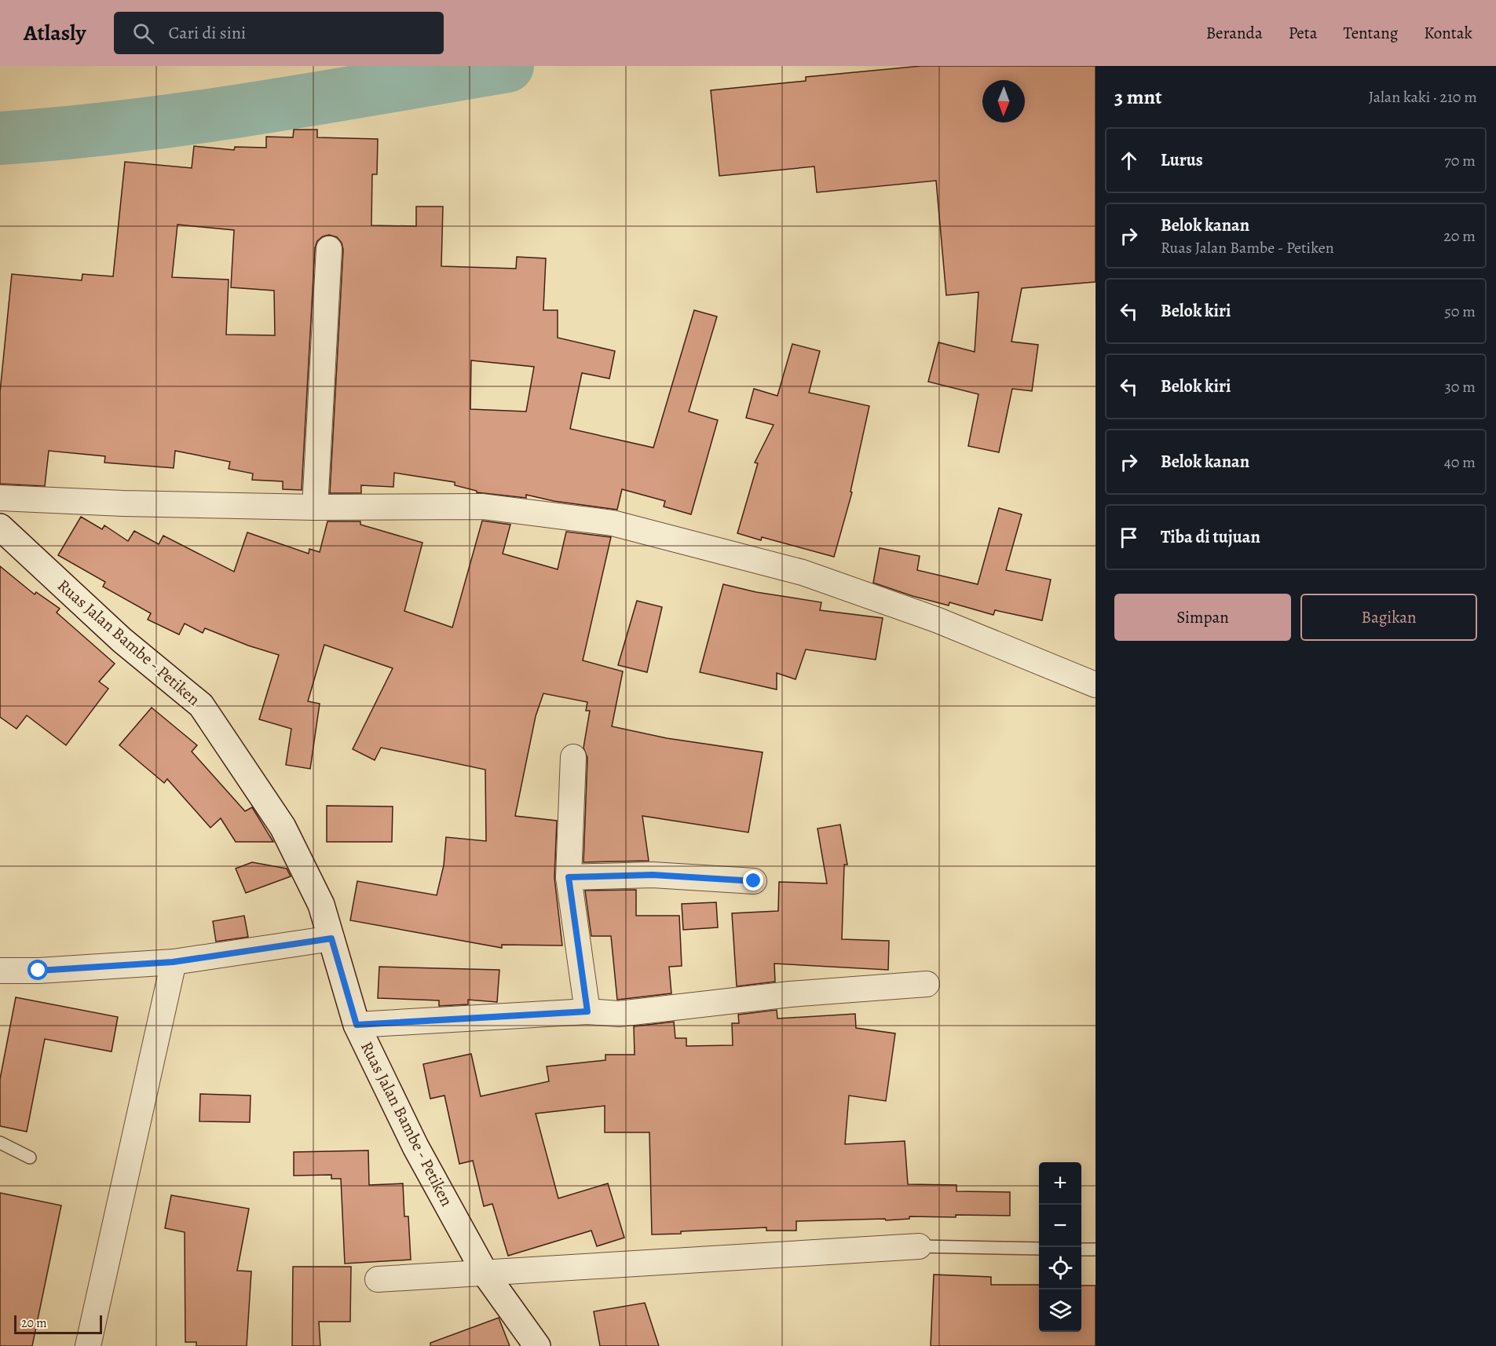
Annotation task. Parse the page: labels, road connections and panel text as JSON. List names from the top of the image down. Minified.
{"streets":{"main road":["Ruas Jalan Bambe - Petiken"]},"scale_bar":"20 m","north":"bottom","page":{"header":"Atlasly","search":"Cari di sini","nav":["Beranda","Peta","Tentang","Kontak"],"heading":["3 mnt","Jalan kaki · 210 m"],"list":[["Lurus","70 m"],["Belok kanan","Ruas Jalan Bambe - Petiken","20 m"],["Belok kiri","50 m"],["Belok kiri","30 m"],["Belok kanan","40 m"],"Tiba di tujuan"],"buttons":["Simpan","Bagikan"],"map_buttons":["+","−"],"scale":"20 m"}}
